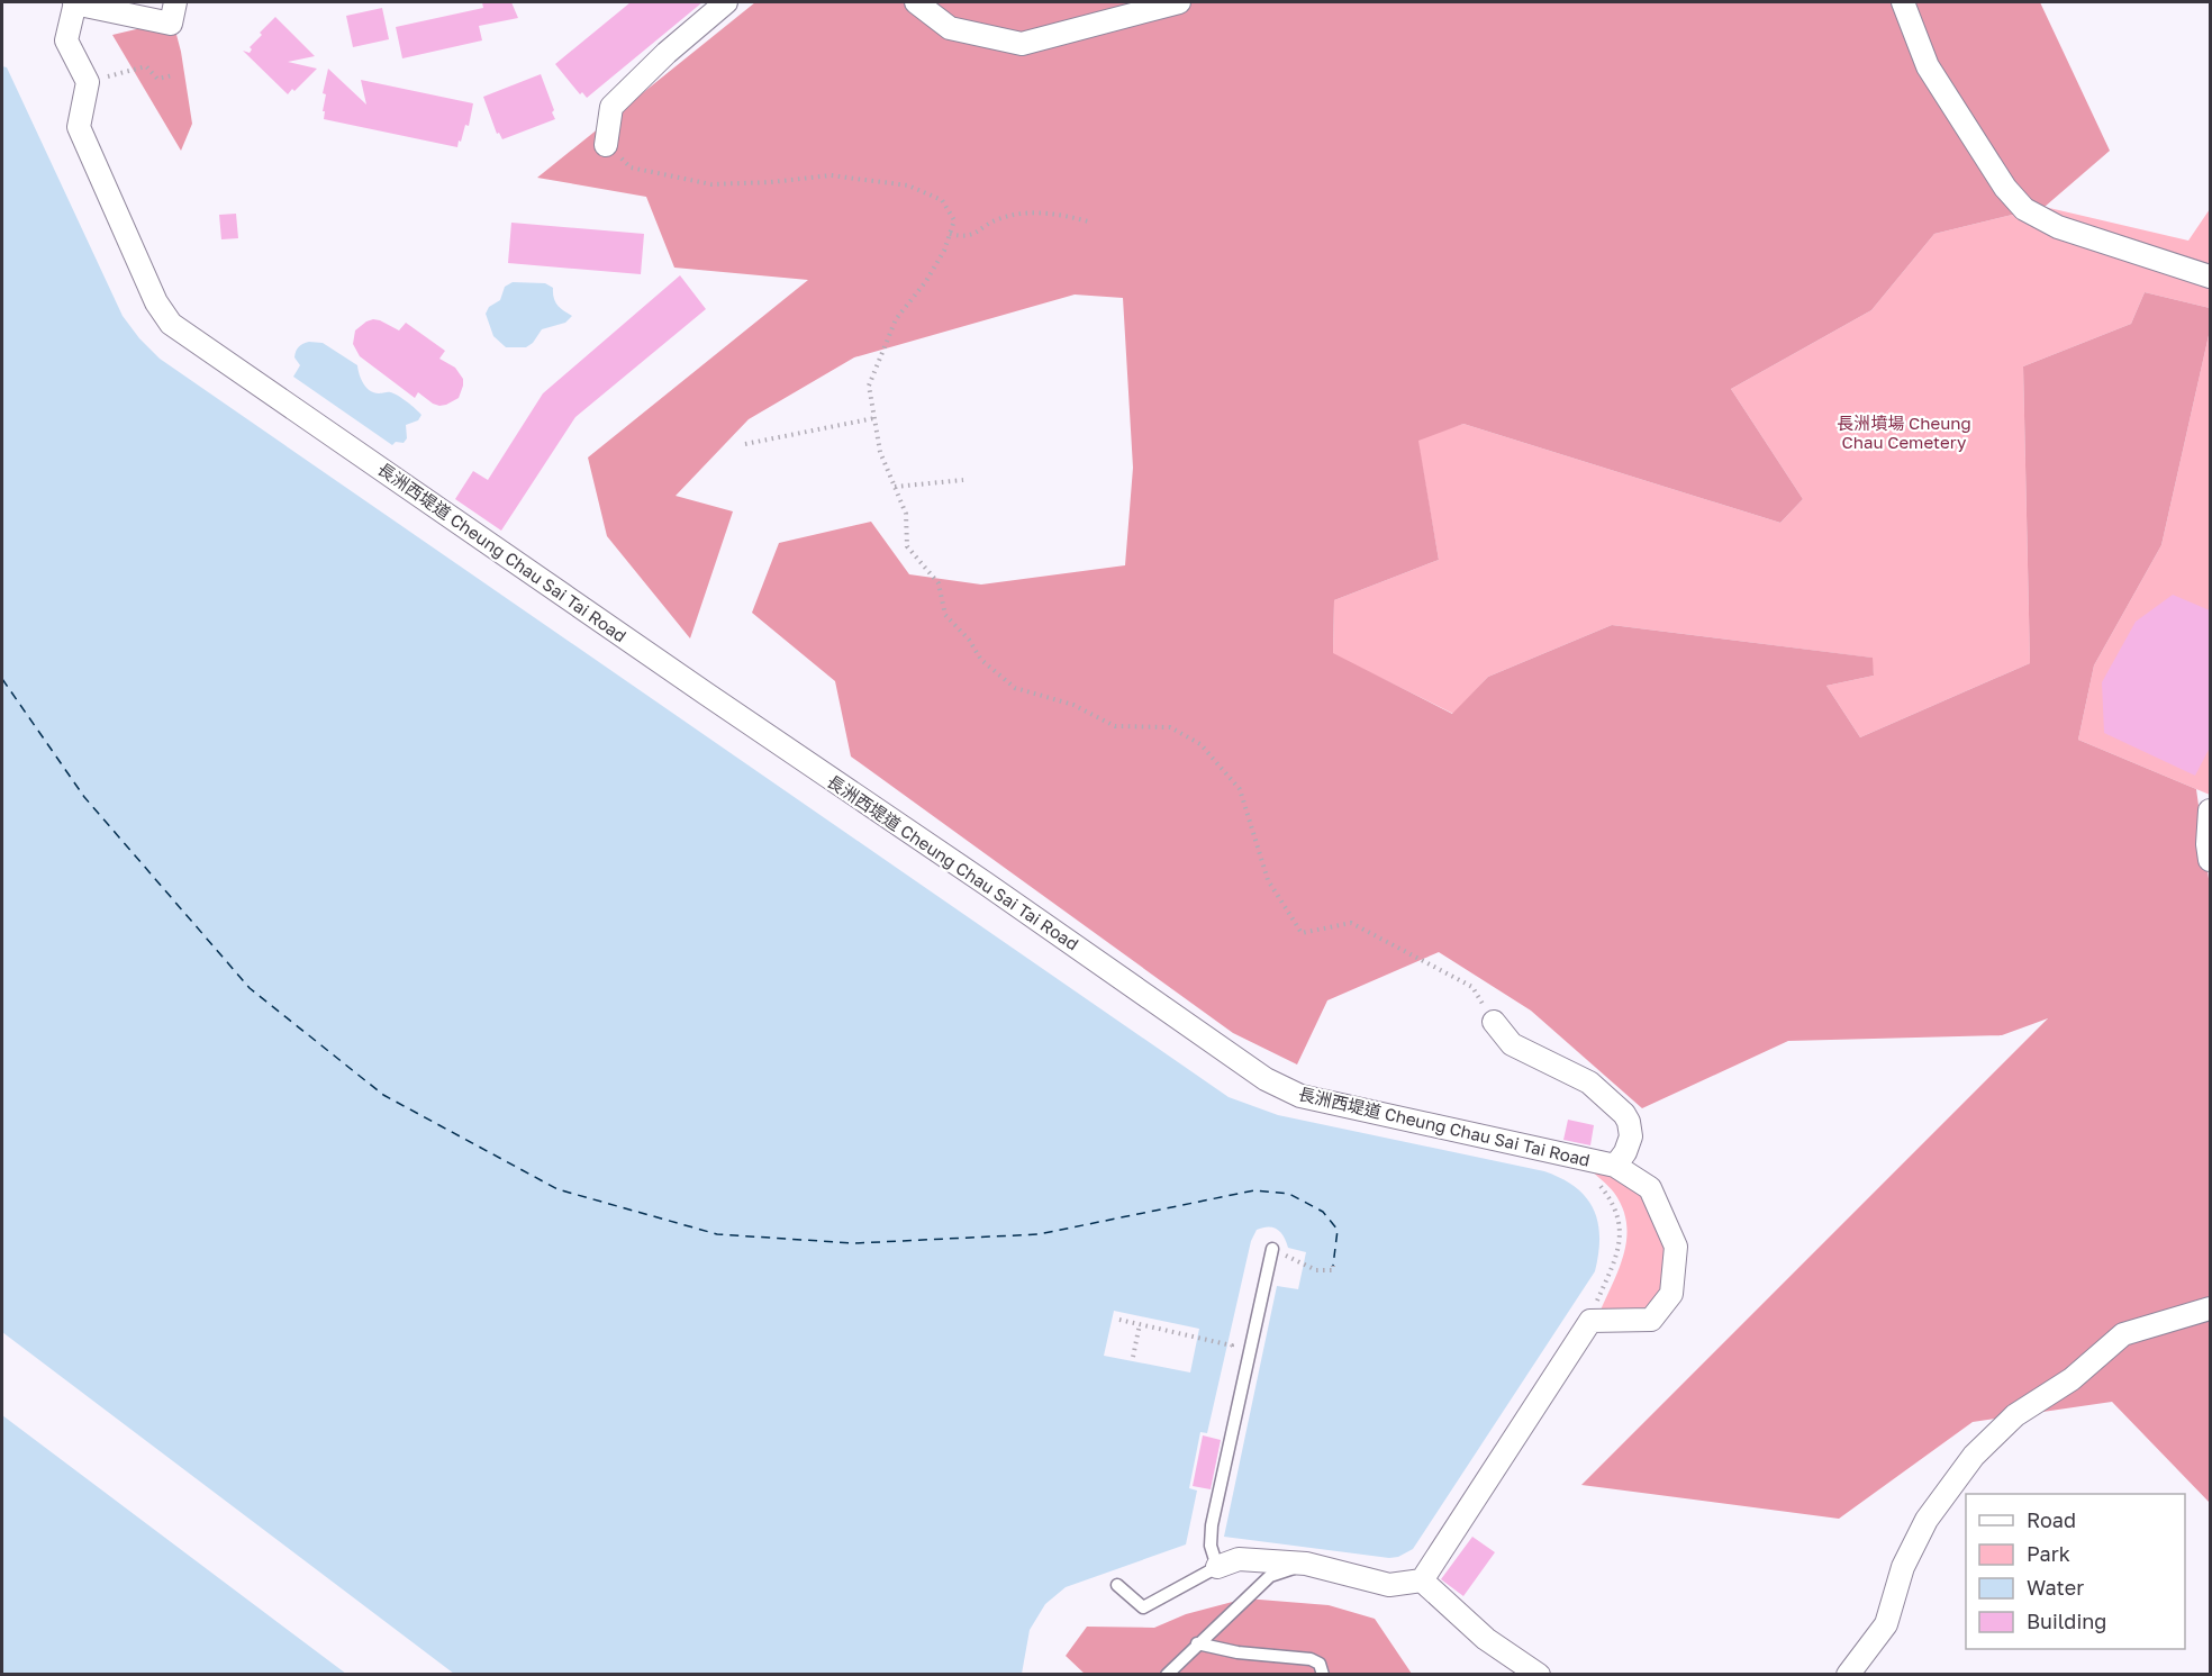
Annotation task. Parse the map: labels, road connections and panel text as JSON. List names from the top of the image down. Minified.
{"streets":{"street":["長洲西堤道 Cheung Chau Sai Tai Road"]},"parks":["長洲墳場 Cheung Chau Cemetery"],"legend":["Road","Park","Water","Building"]}
